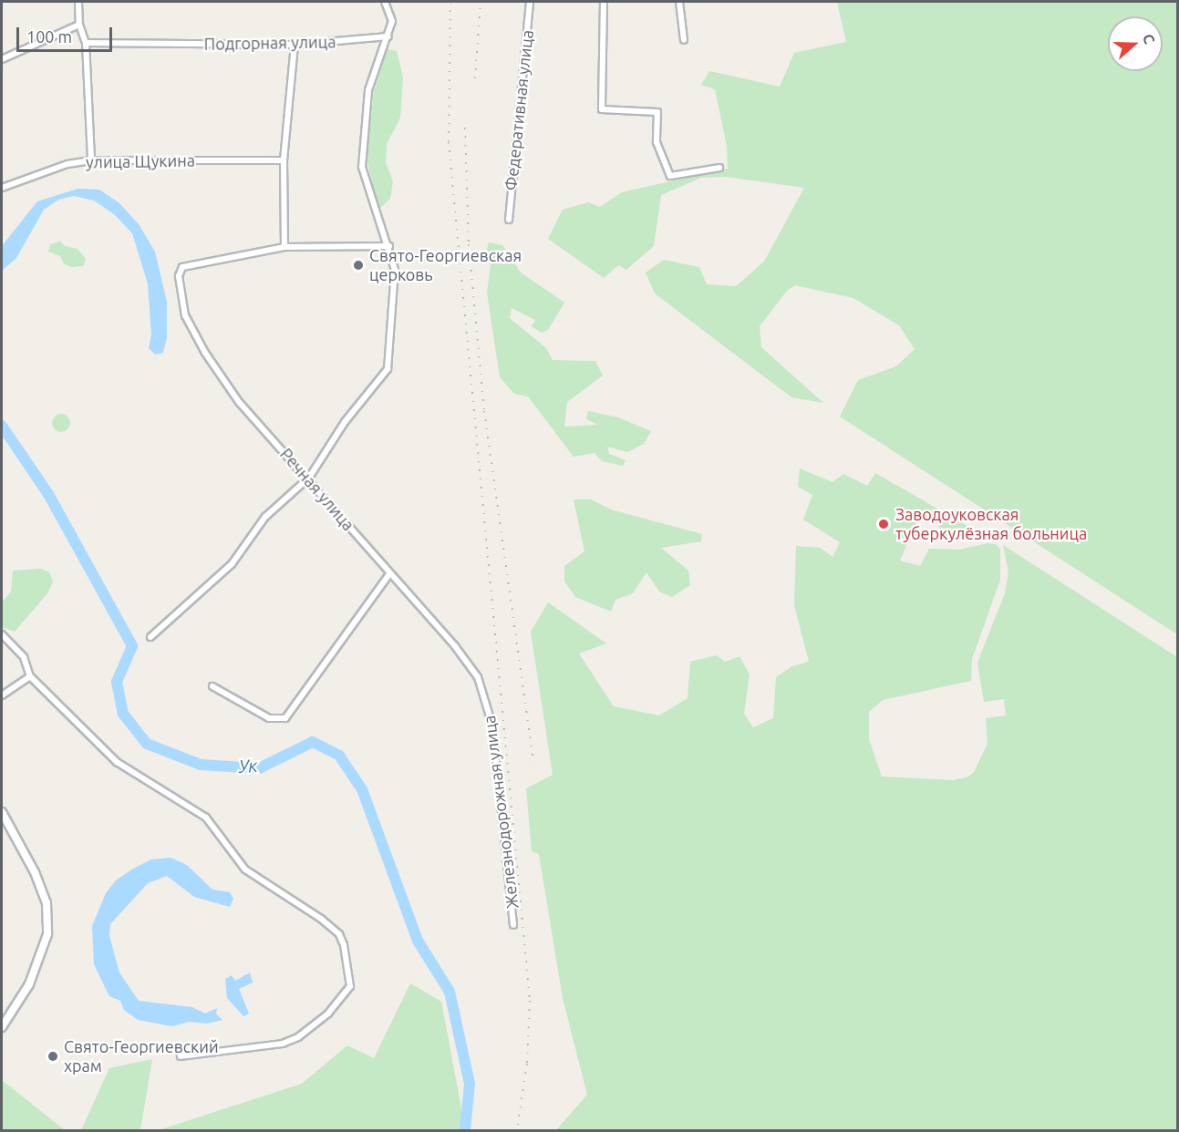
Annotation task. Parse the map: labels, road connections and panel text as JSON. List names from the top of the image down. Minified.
{"streets":{"street":["Подгорная улица","Федеративная улица","улица Щукина","Речная улица","Железнодорожная улица"]},"crossings":[["Речная улица","Железнодорожная улица"]],"water":["Ук"],"places":["Свято-Георгиевская церковь","Заводоуковская туберкулёзная больница","Свято-Георгиевский храм"],"scale_bar":"100 m","north":"right"}
